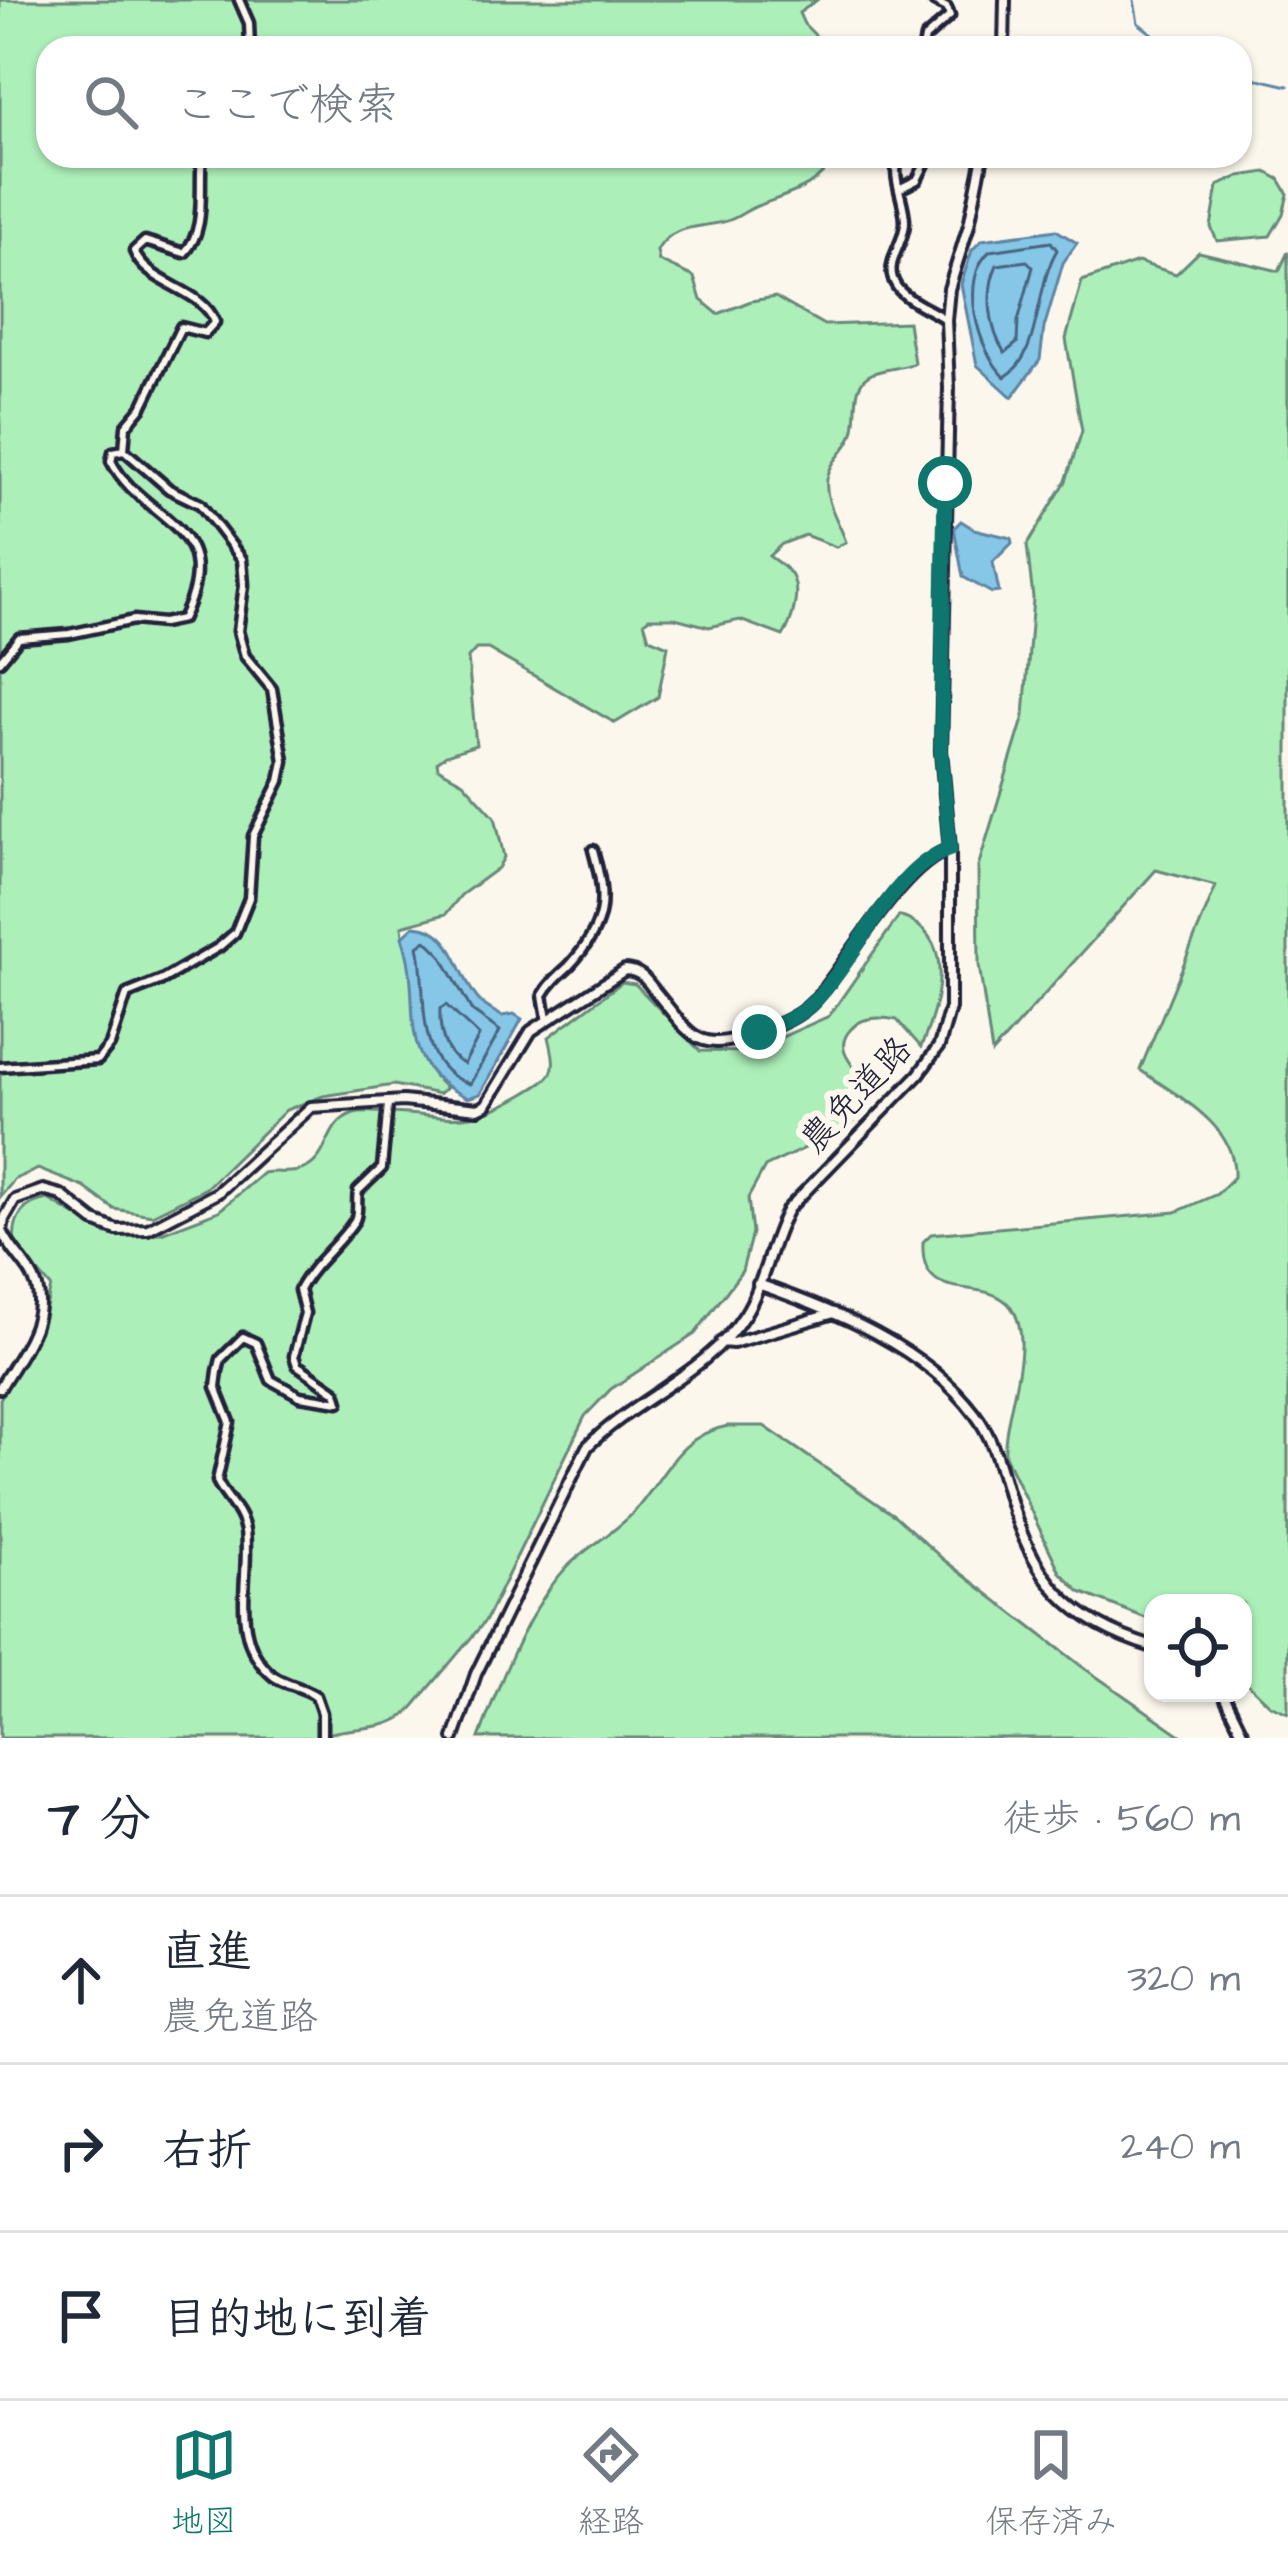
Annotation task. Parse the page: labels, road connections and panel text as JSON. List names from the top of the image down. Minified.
{"streets":{"street":["農免道路"]},"page":{"search":"ここで検索","heading":["7 分","徒歩 · 560 m"],"list":[["直進","農免道路","320 m"],["右折","240 m"],"目的地に到着"],"nav":["地図","経路","保存済み"]}}
